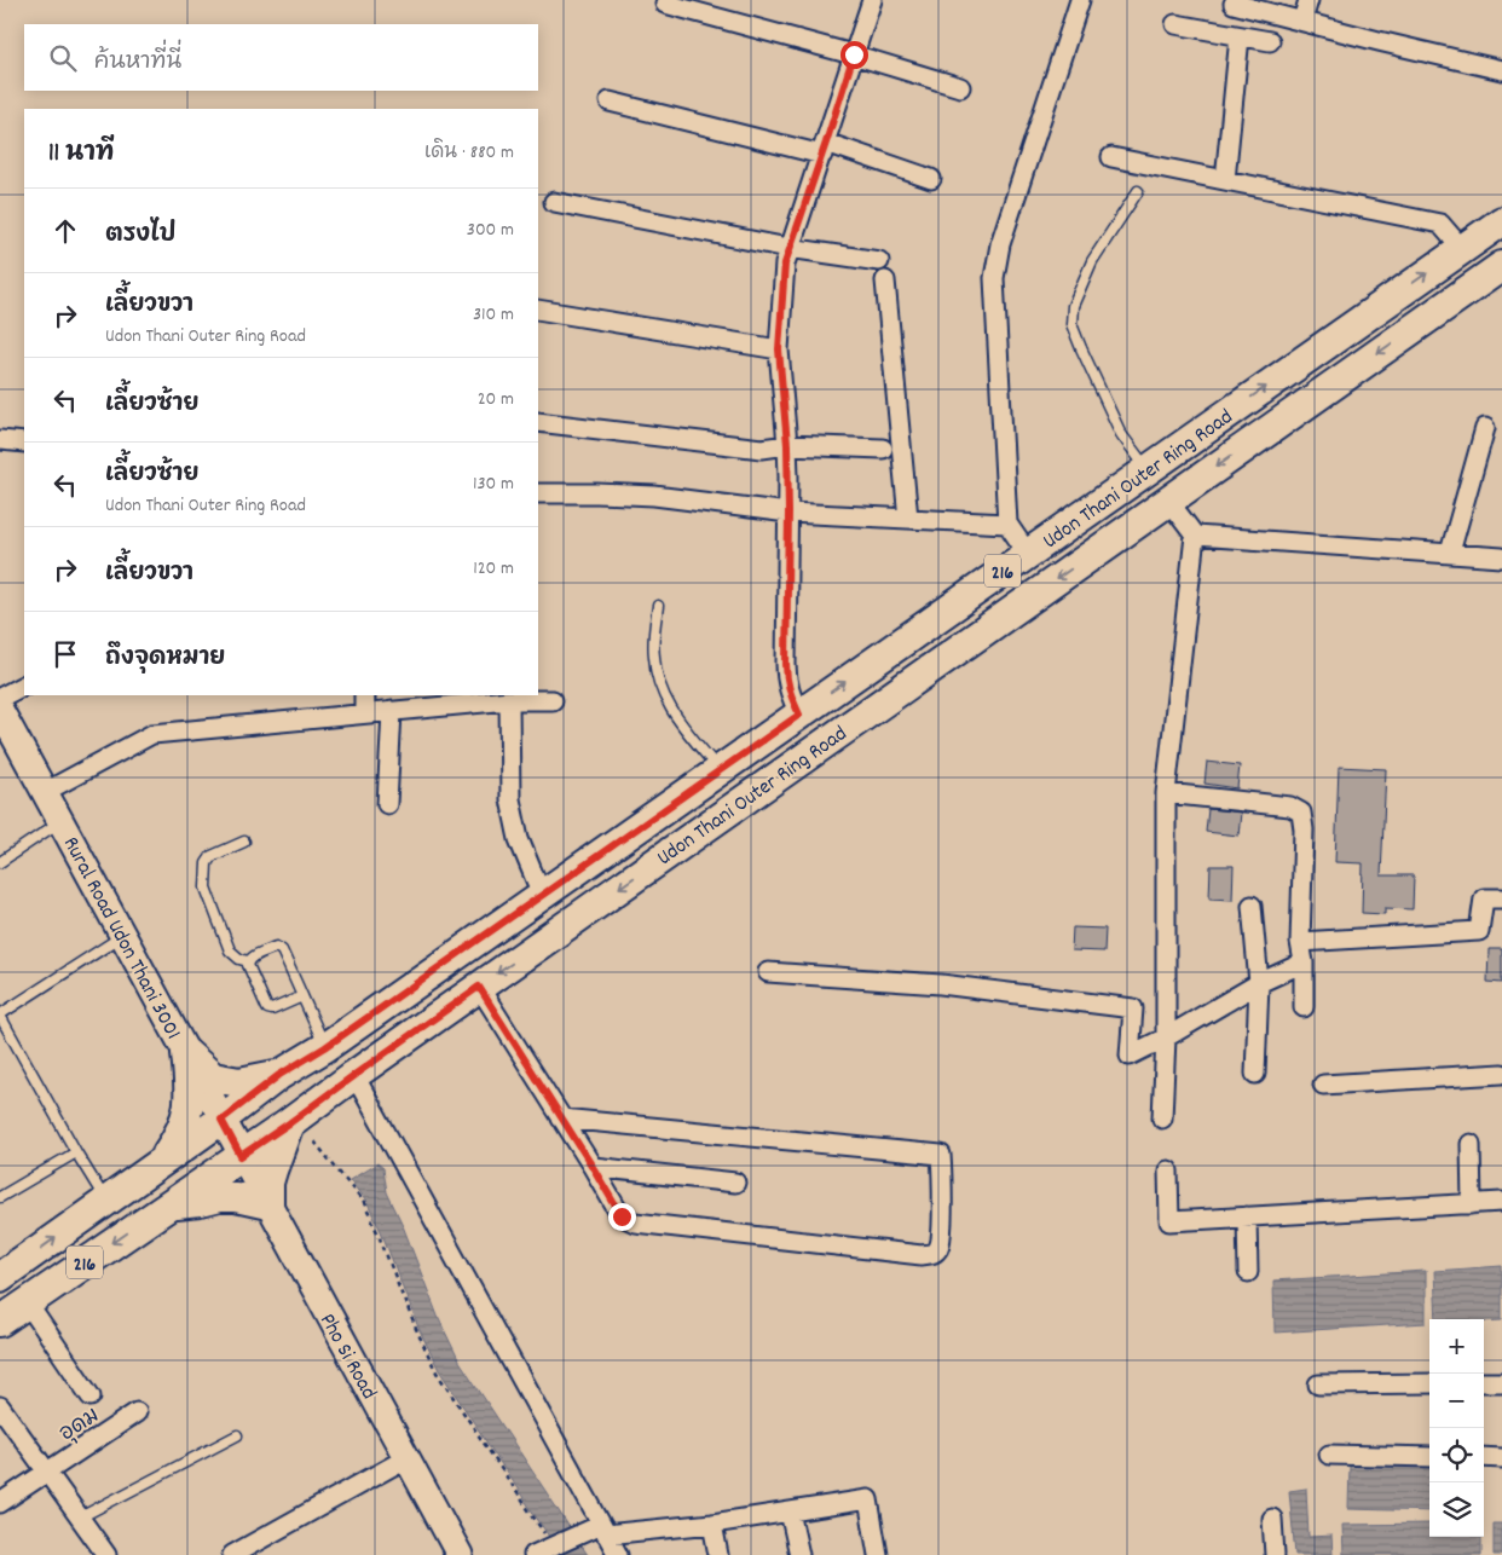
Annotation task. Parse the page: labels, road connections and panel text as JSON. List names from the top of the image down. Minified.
{"streets":{"main road":["Udon Thani Outer Ring Road","216"],"street":["Rural Road Udon Thani 3001","Pho Si Road","อุดม"]},"crossings":[["Udon Thani Outer Ring Road","Rural Road Udon Thani 3001"],["Udon Thani Outer Ring Road","Pho Si Road"],["Rural Road Udon Thani 3001","Pho Si Road"]],"page":{"search":"ค้นหาที่นี่","heading":["11 นาที","เดิน · 880 m"],"list":[["ตรงไป","300 m"],["เลี้ยวขวา","Udon Thani Outer Ring Road","310 m"],["เลี้ยวซ้าย","20 m"],["เลี้ยวซ้าย","Udon Thani Outer Ring Road","130 m"],["เลี้ยวขวา","120 m"],"ถึงจุดหมาย"],"map_buttons":["+","−"]}}
